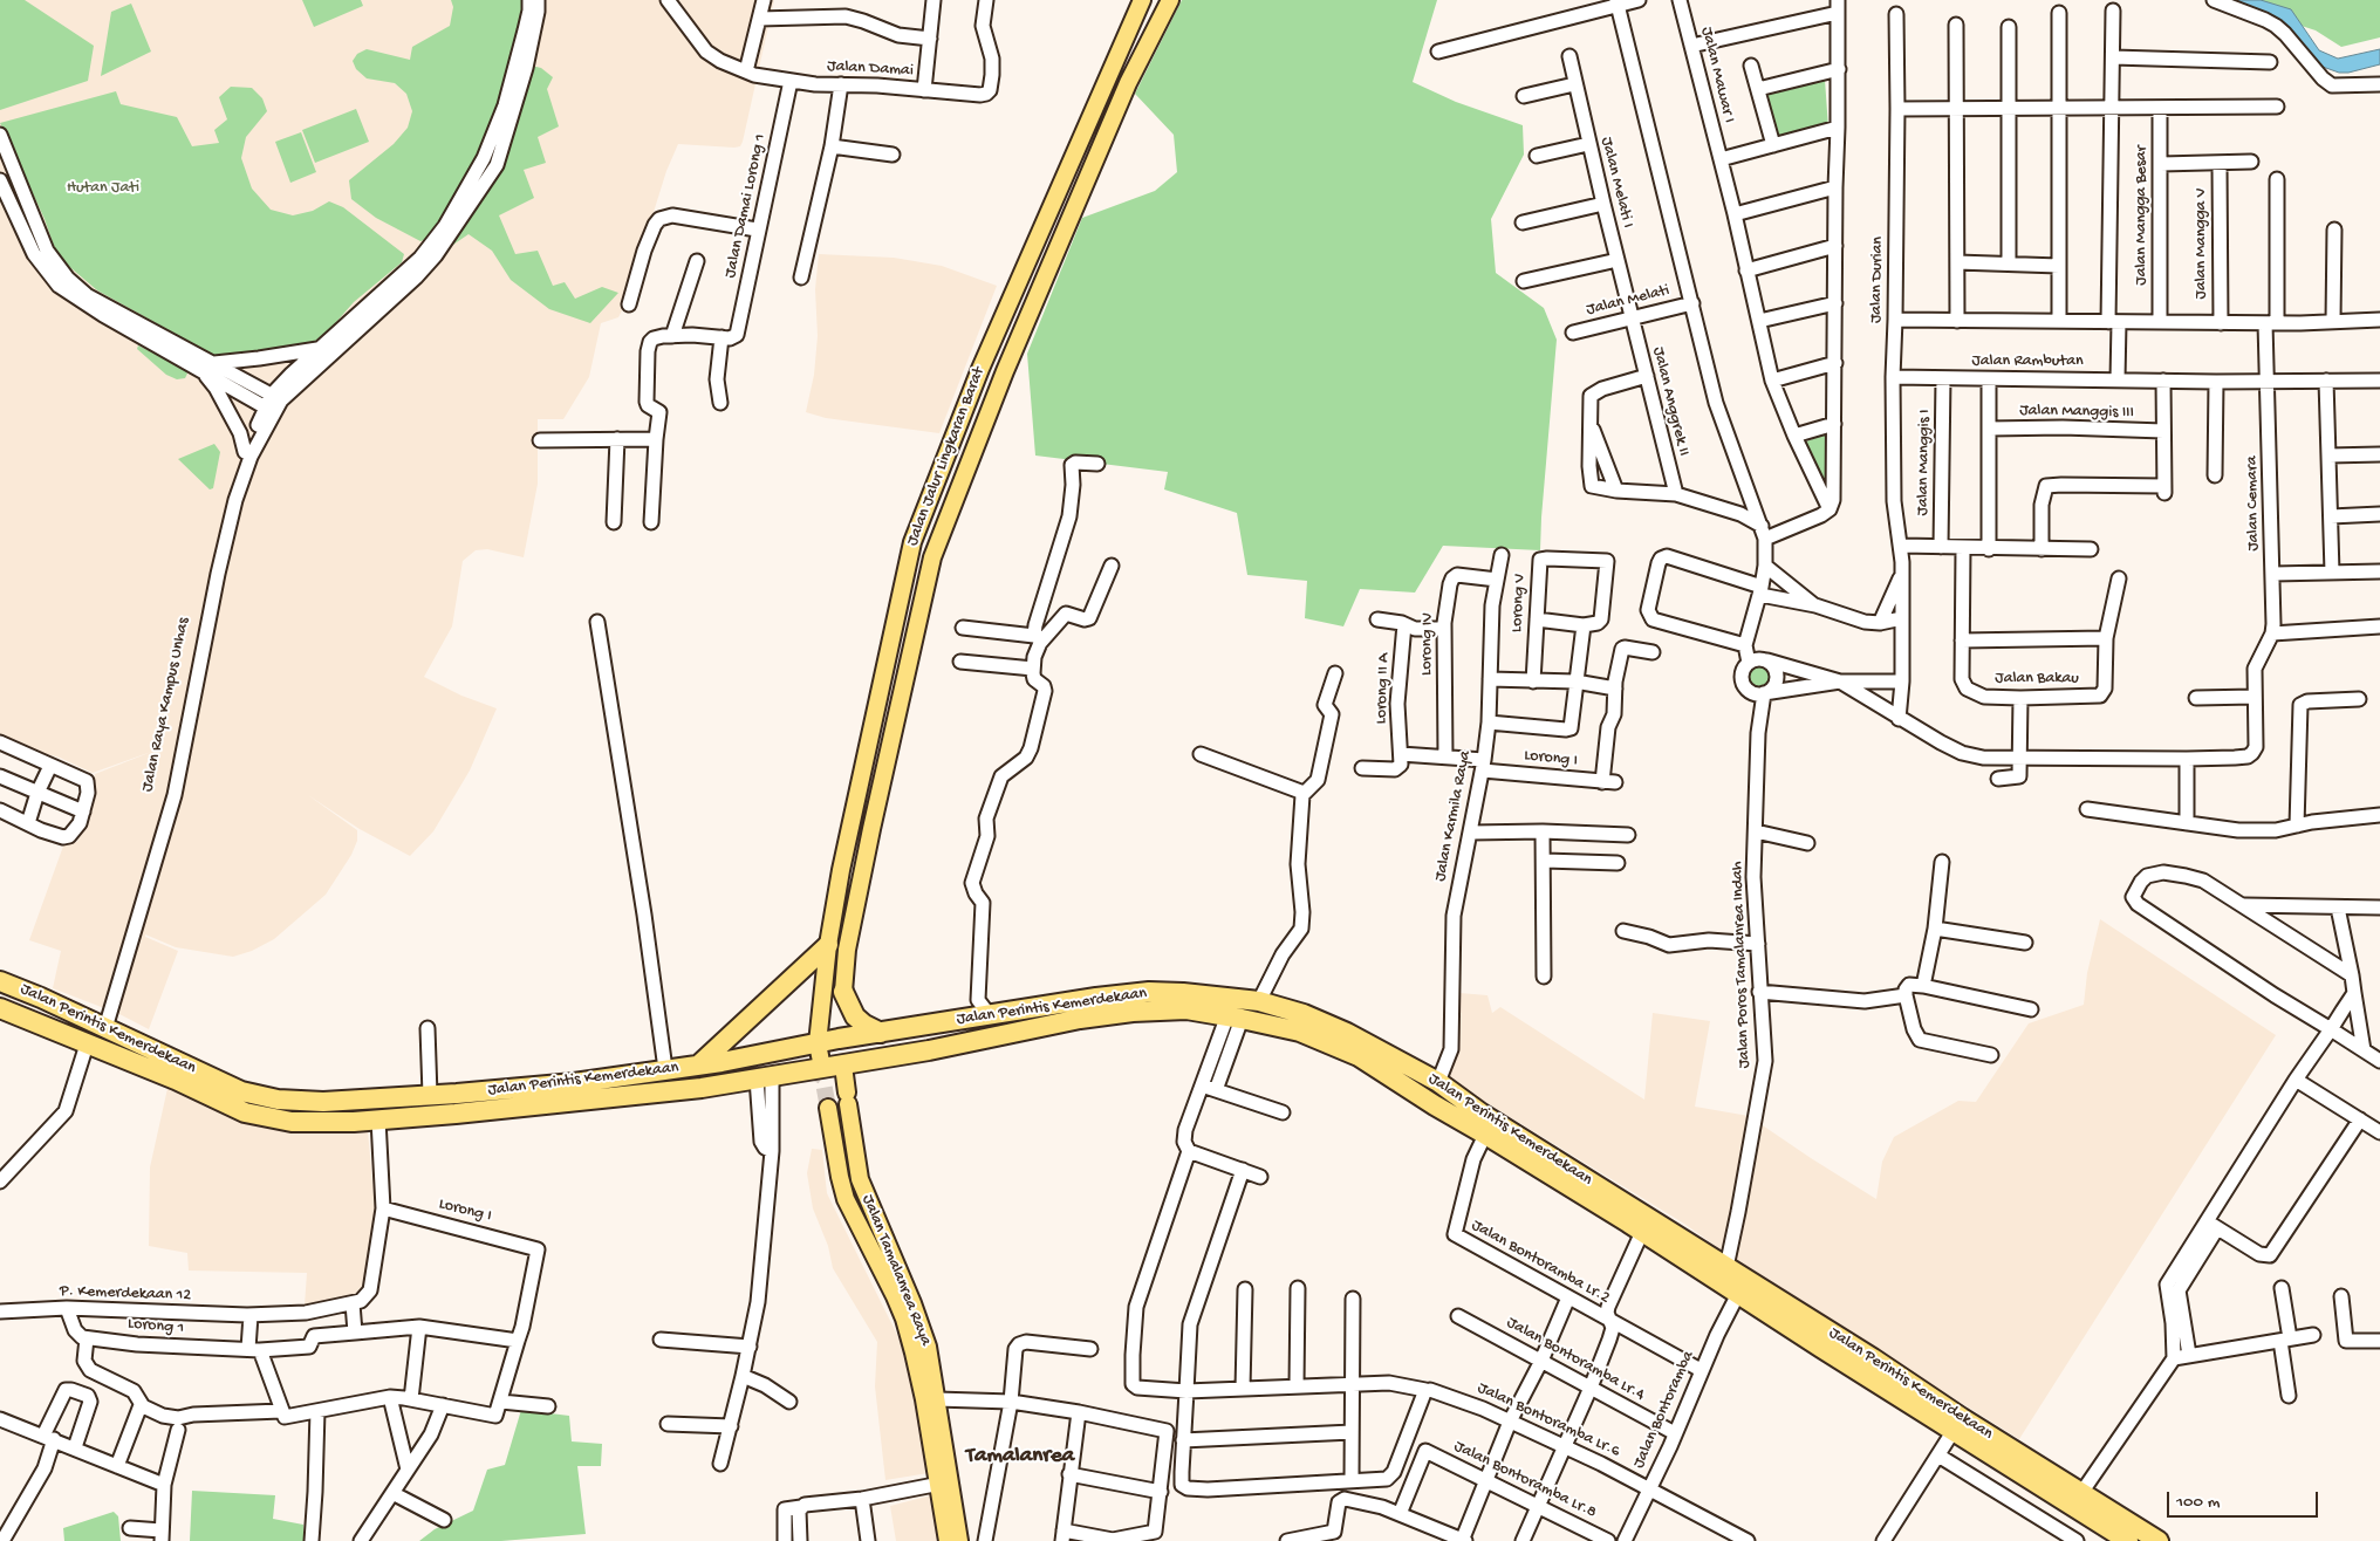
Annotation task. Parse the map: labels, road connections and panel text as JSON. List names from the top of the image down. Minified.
{"streets":{"highway":["Jalan Perintis Kemerdekaan"],"main road":["Jalan Jalur Lingkaran Barat","Jalan Tamalanrea Raya"],"street":["Jalan Damai","Jalan Mawar I","Jalan Melati I","Jalan Damai Lorong 1","Jalan Mangga Besar","Jalan Mangga V","Jalan Durian","Jalan Melati","Jalan Rambutan","Jalan Anggrek II","Jalan Manggis III","Jalan Manggis I","Jalan Cemara","Lorong V","Lorong IV","Jalan Bakau","Lorong II A","Jalan Raya Kampus Unhas","Lorong I","Jalan Karmila Raya","Jalan Poros Tamalanrea Indah","Jalan Bontoramba Lr.2","P. Kemerdekaan 12","Lorong 1","Jalan Bontoramba Lr.4","Jalan Bontoramba","Jalan Bontoramba Lr.6","Jalan Bontoramba Lr.8"]},"crossings":[["Jalan Damai","Jalan Damai Lorong 1"],["Jalan Melati I","Jalan Melati"],["Jalan Melati I","Jalan Anggrek II"],["Jalan Durian","Jalan Rambutan"],["Jalan Melati","Jalan Anggrek II"],["Jalan Rambutan","Jalan Manggis I"],["Jalan Rambutan","Jalan Cemara"],["Jalan Jalur Lingkaran Barat","Jalan Perintis Kemerdekaan"],["Lorong IV","Lorong I"],["Lorong IV","Jalan Karmila Raya"],["Lorong II A","Lorong I"],["Jalan Raya Kampus Unhas","Jalan Perintis Kemerdekaan"],["Lorong I","Jalan Karmila Raya"],["Jalan Karmila Raya","Jalan Perintis Kemerdekaan"],["Jalan Poros Tamalanrea Indah","Jalan Perintis Kemerdekaan"],["Jalan Perintis Kemerdekaan","Jalan Bontoramba Lr.2"],["Jalan Perintis Kemerdekaan","Jalan Tamalanrea Raya"],["Jalan Perintis Kemerdekaan","Jalan Bontoramba"],["Jalan Bontoramba Lr.2","Jalan Bontoramba"],["Jalan Bontoramba Lr.4","Jalan Bontoramba"],["Jalan Bontoramba","Jalan Bontoramba Lr.6"]],"districts":["Tamalanrea"],"parks":["Hutan Jati"],"scale_bar":"100 m"}
